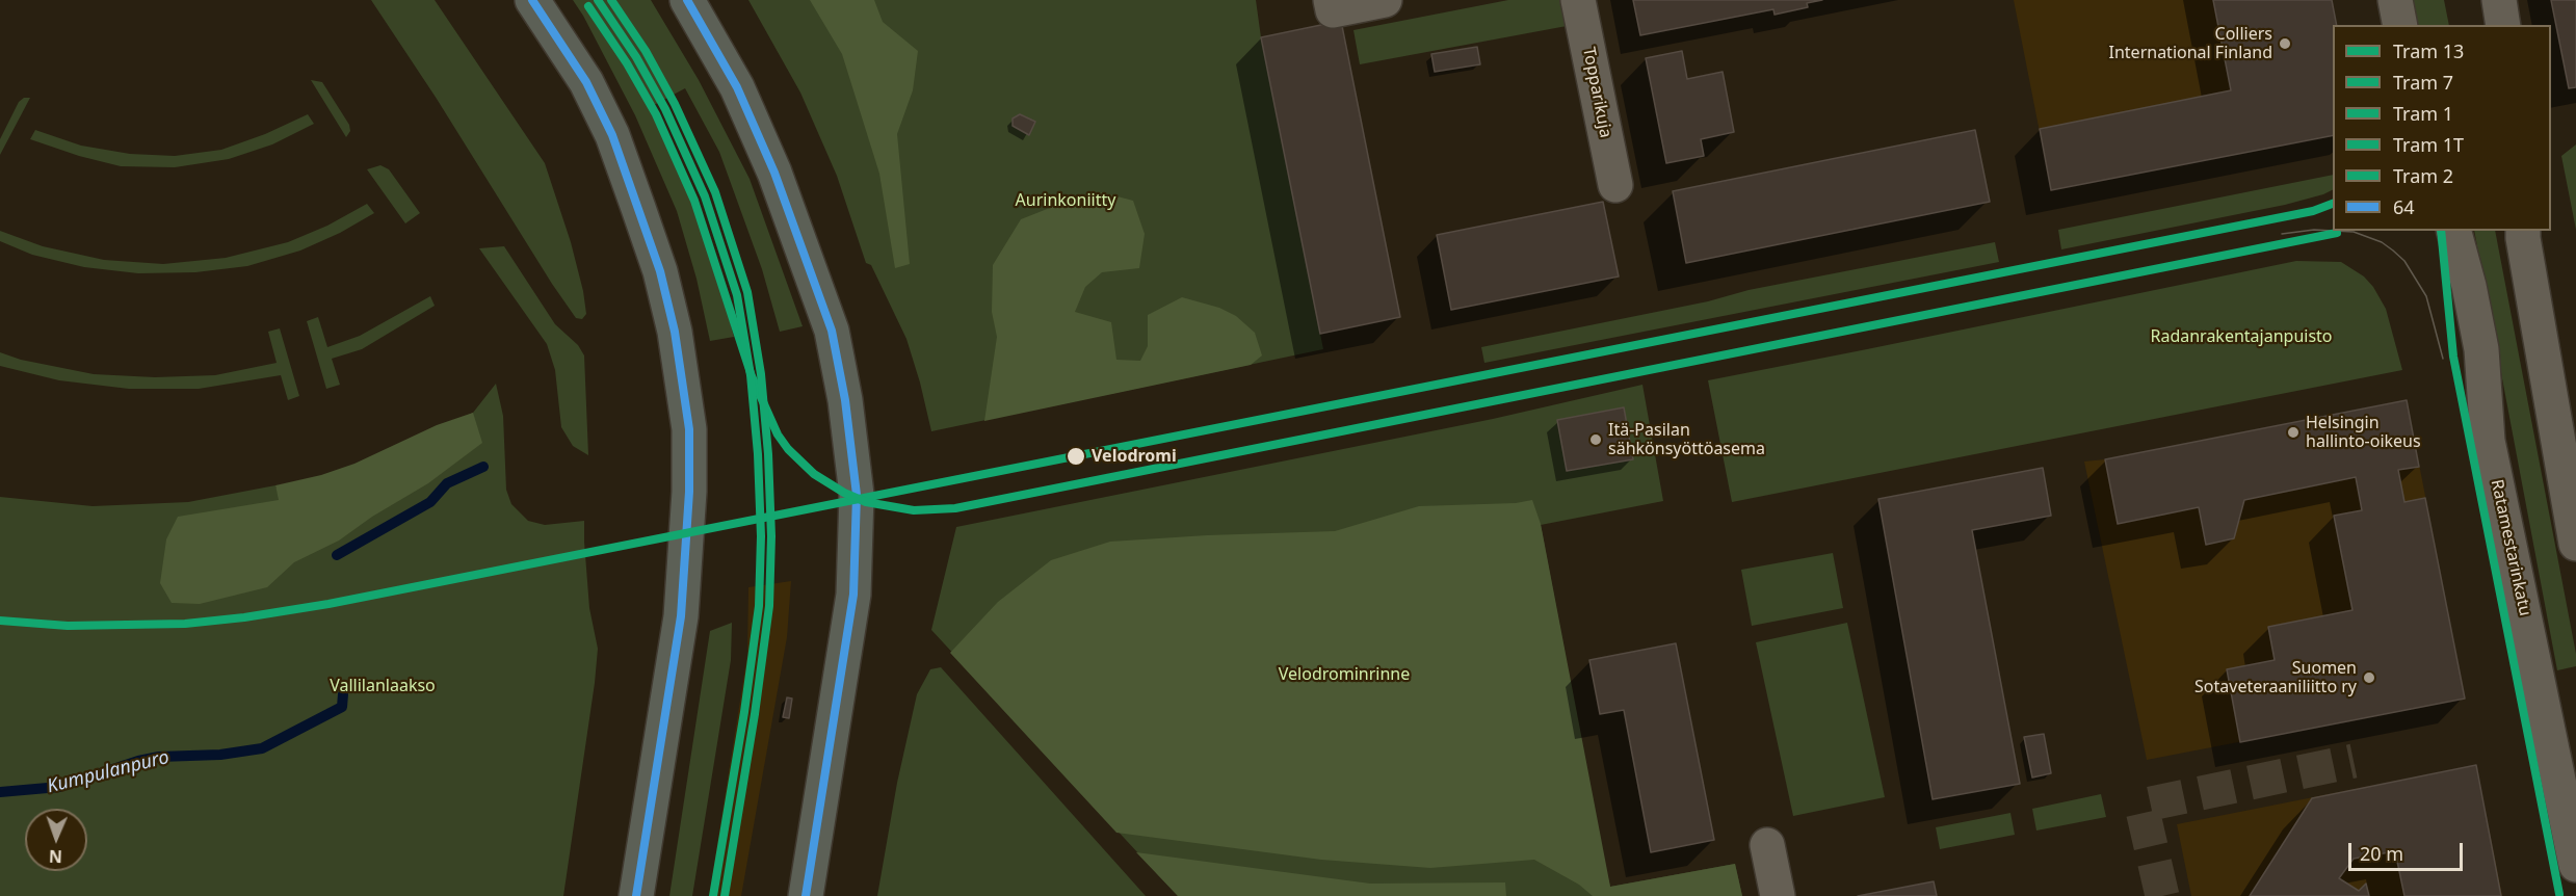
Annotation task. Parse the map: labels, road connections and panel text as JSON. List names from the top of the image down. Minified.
{"streets":{"street":["Topparikuja","Ratamestarinkatu"]},"water":["Kumpulanpuro"],"parks":["Aurinkoniitty","Radanrakentajanpuisto","Velodrominrinne","Vallilanlaakso"],"places":["Colliers International Finland","Helsingin hallinto-oikeus","Itä-Pasilan sähkönsyöttöasema","Velodromi","Suomen Sotaveteraaniliitto ry"],"lines":["tram line 1","tram line 1T","transit line 64","tram line 7","tram line 13","tram line 2"],"legend":["Tram 13","Tram 7","Tram 1","Tram 1T","Tram 2","64"],"scale_bar":"20 m","north":"bottom"}
